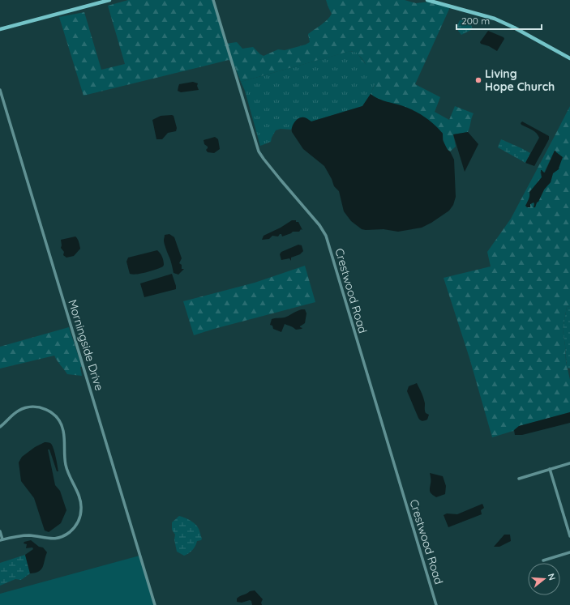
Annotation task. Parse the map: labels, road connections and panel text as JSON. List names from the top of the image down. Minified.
{"streets":{"street":["Crestwood Road","Morningside Drive"]},"places":["Living Hope Church"],"scale_bar":"200 m","north":"right"}
